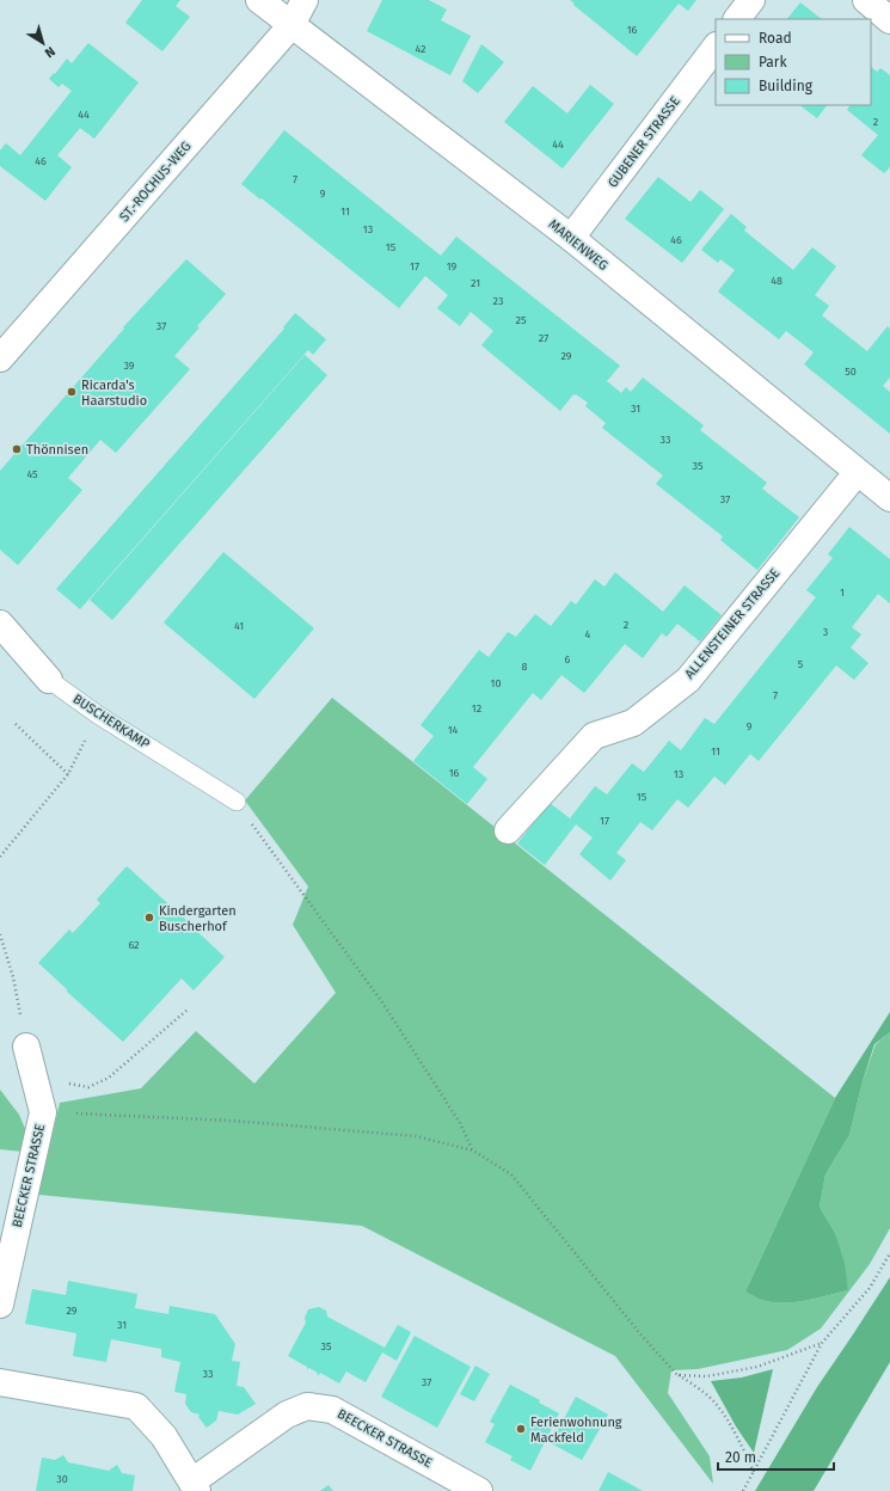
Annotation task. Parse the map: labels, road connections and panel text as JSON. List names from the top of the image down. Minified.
{"streets":{"street":["GUBENER STRASSE","ST.-ROCHUS-WEG","MARIENWEG","ALLENSTEINER STRASSE","BUSCHERKAMP","BEECKER STRASSE"]},"crossings":[["GUBENER STRASSE","MARIENWEG"],["ST.-ROCHUS-WEG","MARIENWEG"],["MARIENWEG","ALLENSTEINER STRASSE"]],"places":["Ricarda's Haarstudio","Thönnisen","Kindergarten Buscherhof","Ferienwohnung Mackfeld"],"house_numbers":["16","42","44","2","44","46","7","9","11","13","46","15","17","19","48","21","23","25","37","27","29","39","50","31","33","35","45","37","1","2","41","3","4","6","5","8","10","7","12","9","14","11","16","13","15","17","62","29","31","35","33","37","30"],"legend":["Road","Park","Building"],"scale_bar":"20 m","north":"bottom right"}
